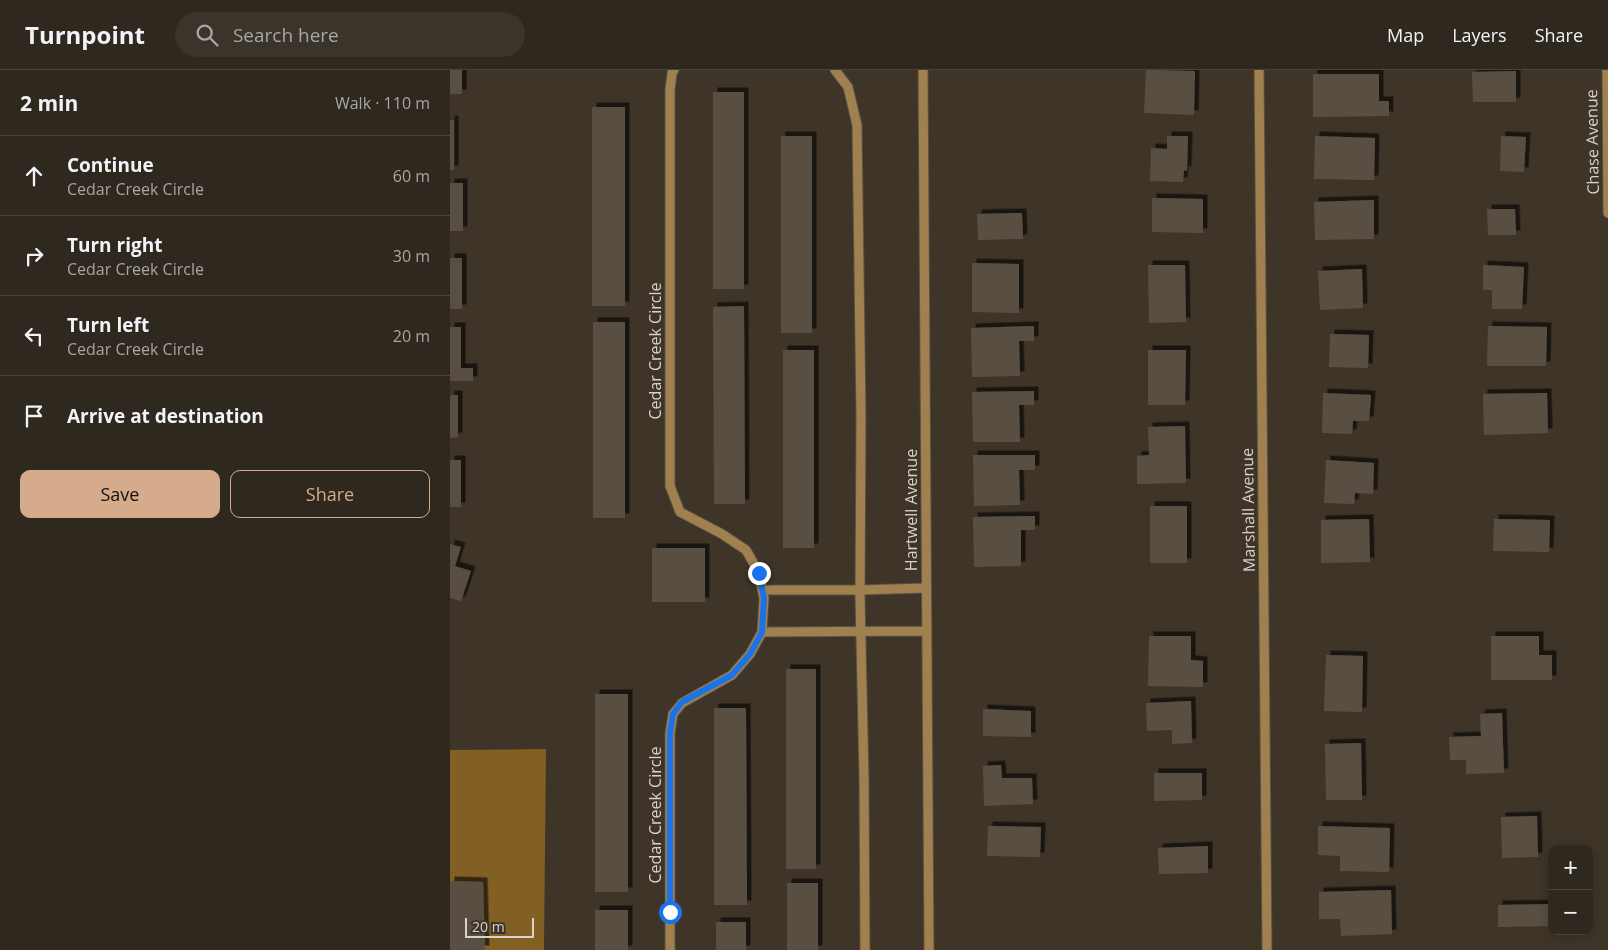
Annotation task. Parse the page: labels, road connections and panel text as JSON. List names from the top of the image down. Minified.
{"streets":{"street":["Chase Avenue","Cedar Creek Circle","Hartwell Avenue","Marshall Avenue"]},"scale_bar":"20 m","page":{"header":"Turnpoint","search":"Search here","nav":["Map","Layers","Share"],"heading":["2 min","Walk · 110 m"],"list":[["Continue","Cedar Creek Circle","60 m"],["Turn right","Cedar Creek Circle","30 m"],["Turn left","Cedar Creek Circle","20 m"],"Arrive at destination"],"buttons":["Save","Share"],"map_buttons":["+","−"],"scale":"20 m"}}
